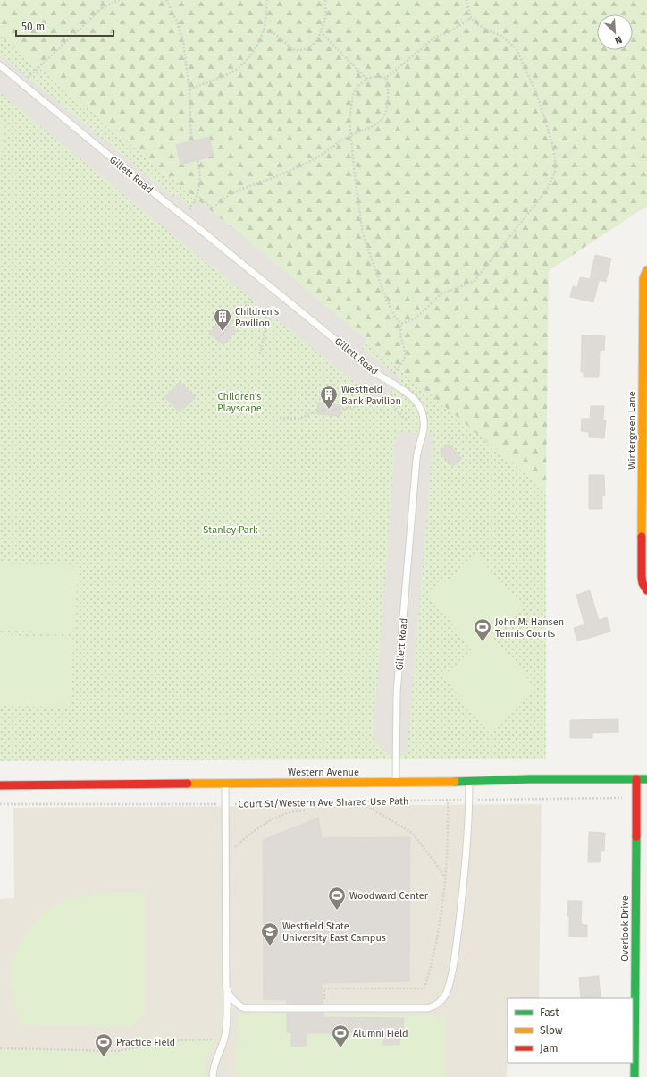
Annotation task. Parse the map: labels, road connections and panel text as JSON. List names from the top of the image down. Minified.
{"streets":{"main road":["Wintergreen Lane","Western Avenue","Overlook Drive"],"lane":["Gillett Road"],"path":["Court St/Western Ave Shared Use Path"]},"crossings":[["Gillett Road","Western Avenue"],["Western Avenue","Overlook Drive"],["Court St/Western Ave Shared Use Path","Overlook Drive"]],"parks":["Children's Playscape","Stanley Park"],"places":{"building":["Children's Pavilion","Westfield Bank Pavilion"],"sports":["John M. Hansen Tennis Courts","Woodward Center","Alumni Field","Practice Field"],"school or university":["Westfield State University East Campus"]},"legend":["Fast","Slow","Jam"],"scale_bar":"50 m","north":"bottom right"}
